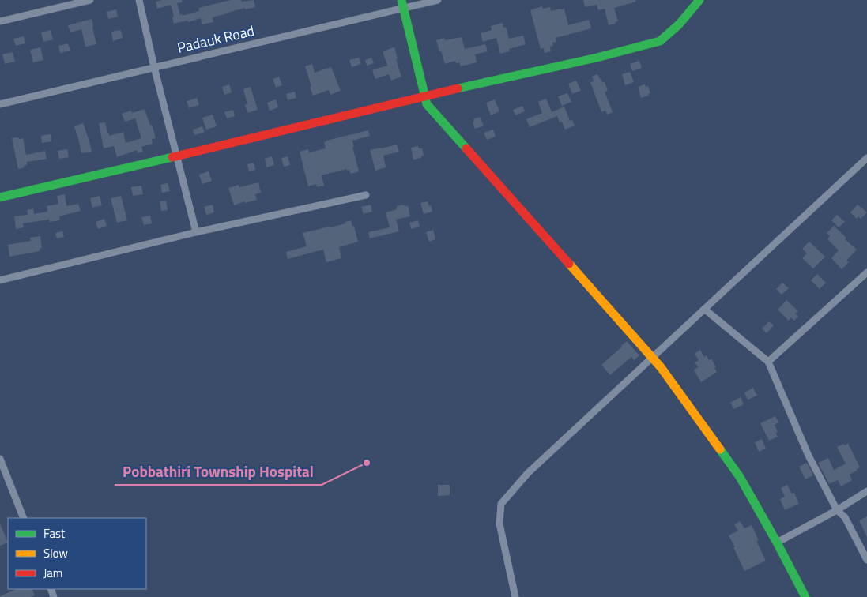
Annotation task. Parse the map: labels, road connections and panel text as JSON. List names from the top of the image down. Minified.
{"streets":{"street":["Padauk Road"]},"places":["Pobbathiri Township Hospital"],"legend":["Fast","Slow","Jam"]}
